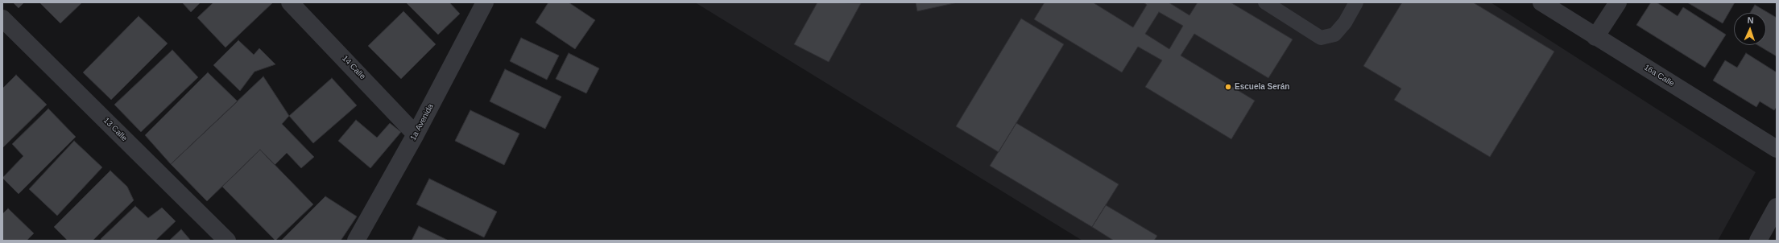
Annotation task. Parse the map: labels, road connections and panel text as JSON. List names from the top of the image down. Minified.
{"streets":{"street":["14 Calle","16a Calle","1a Avenida","13 Calle"]},"crossings":[["14 Calle","1a Avenida"]],"places":["Escuela Serán"],"north":"top"}
